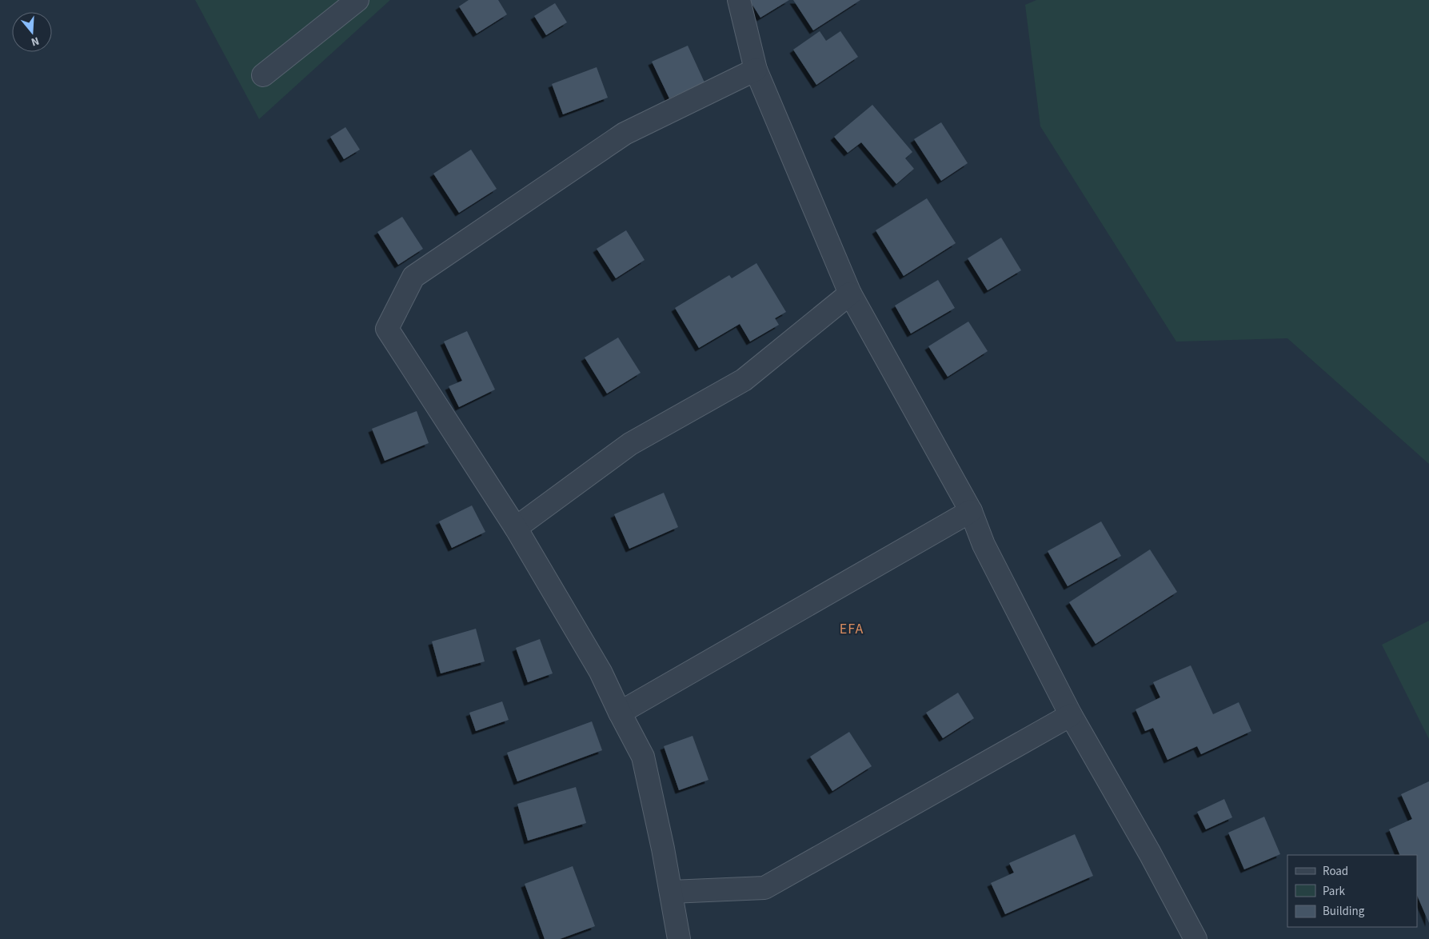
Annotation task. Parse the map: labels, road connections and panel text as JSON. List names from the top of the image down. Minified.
{"districts":["EFA"],"legend":["Road","Park","Building"],"north":"bottom"}
